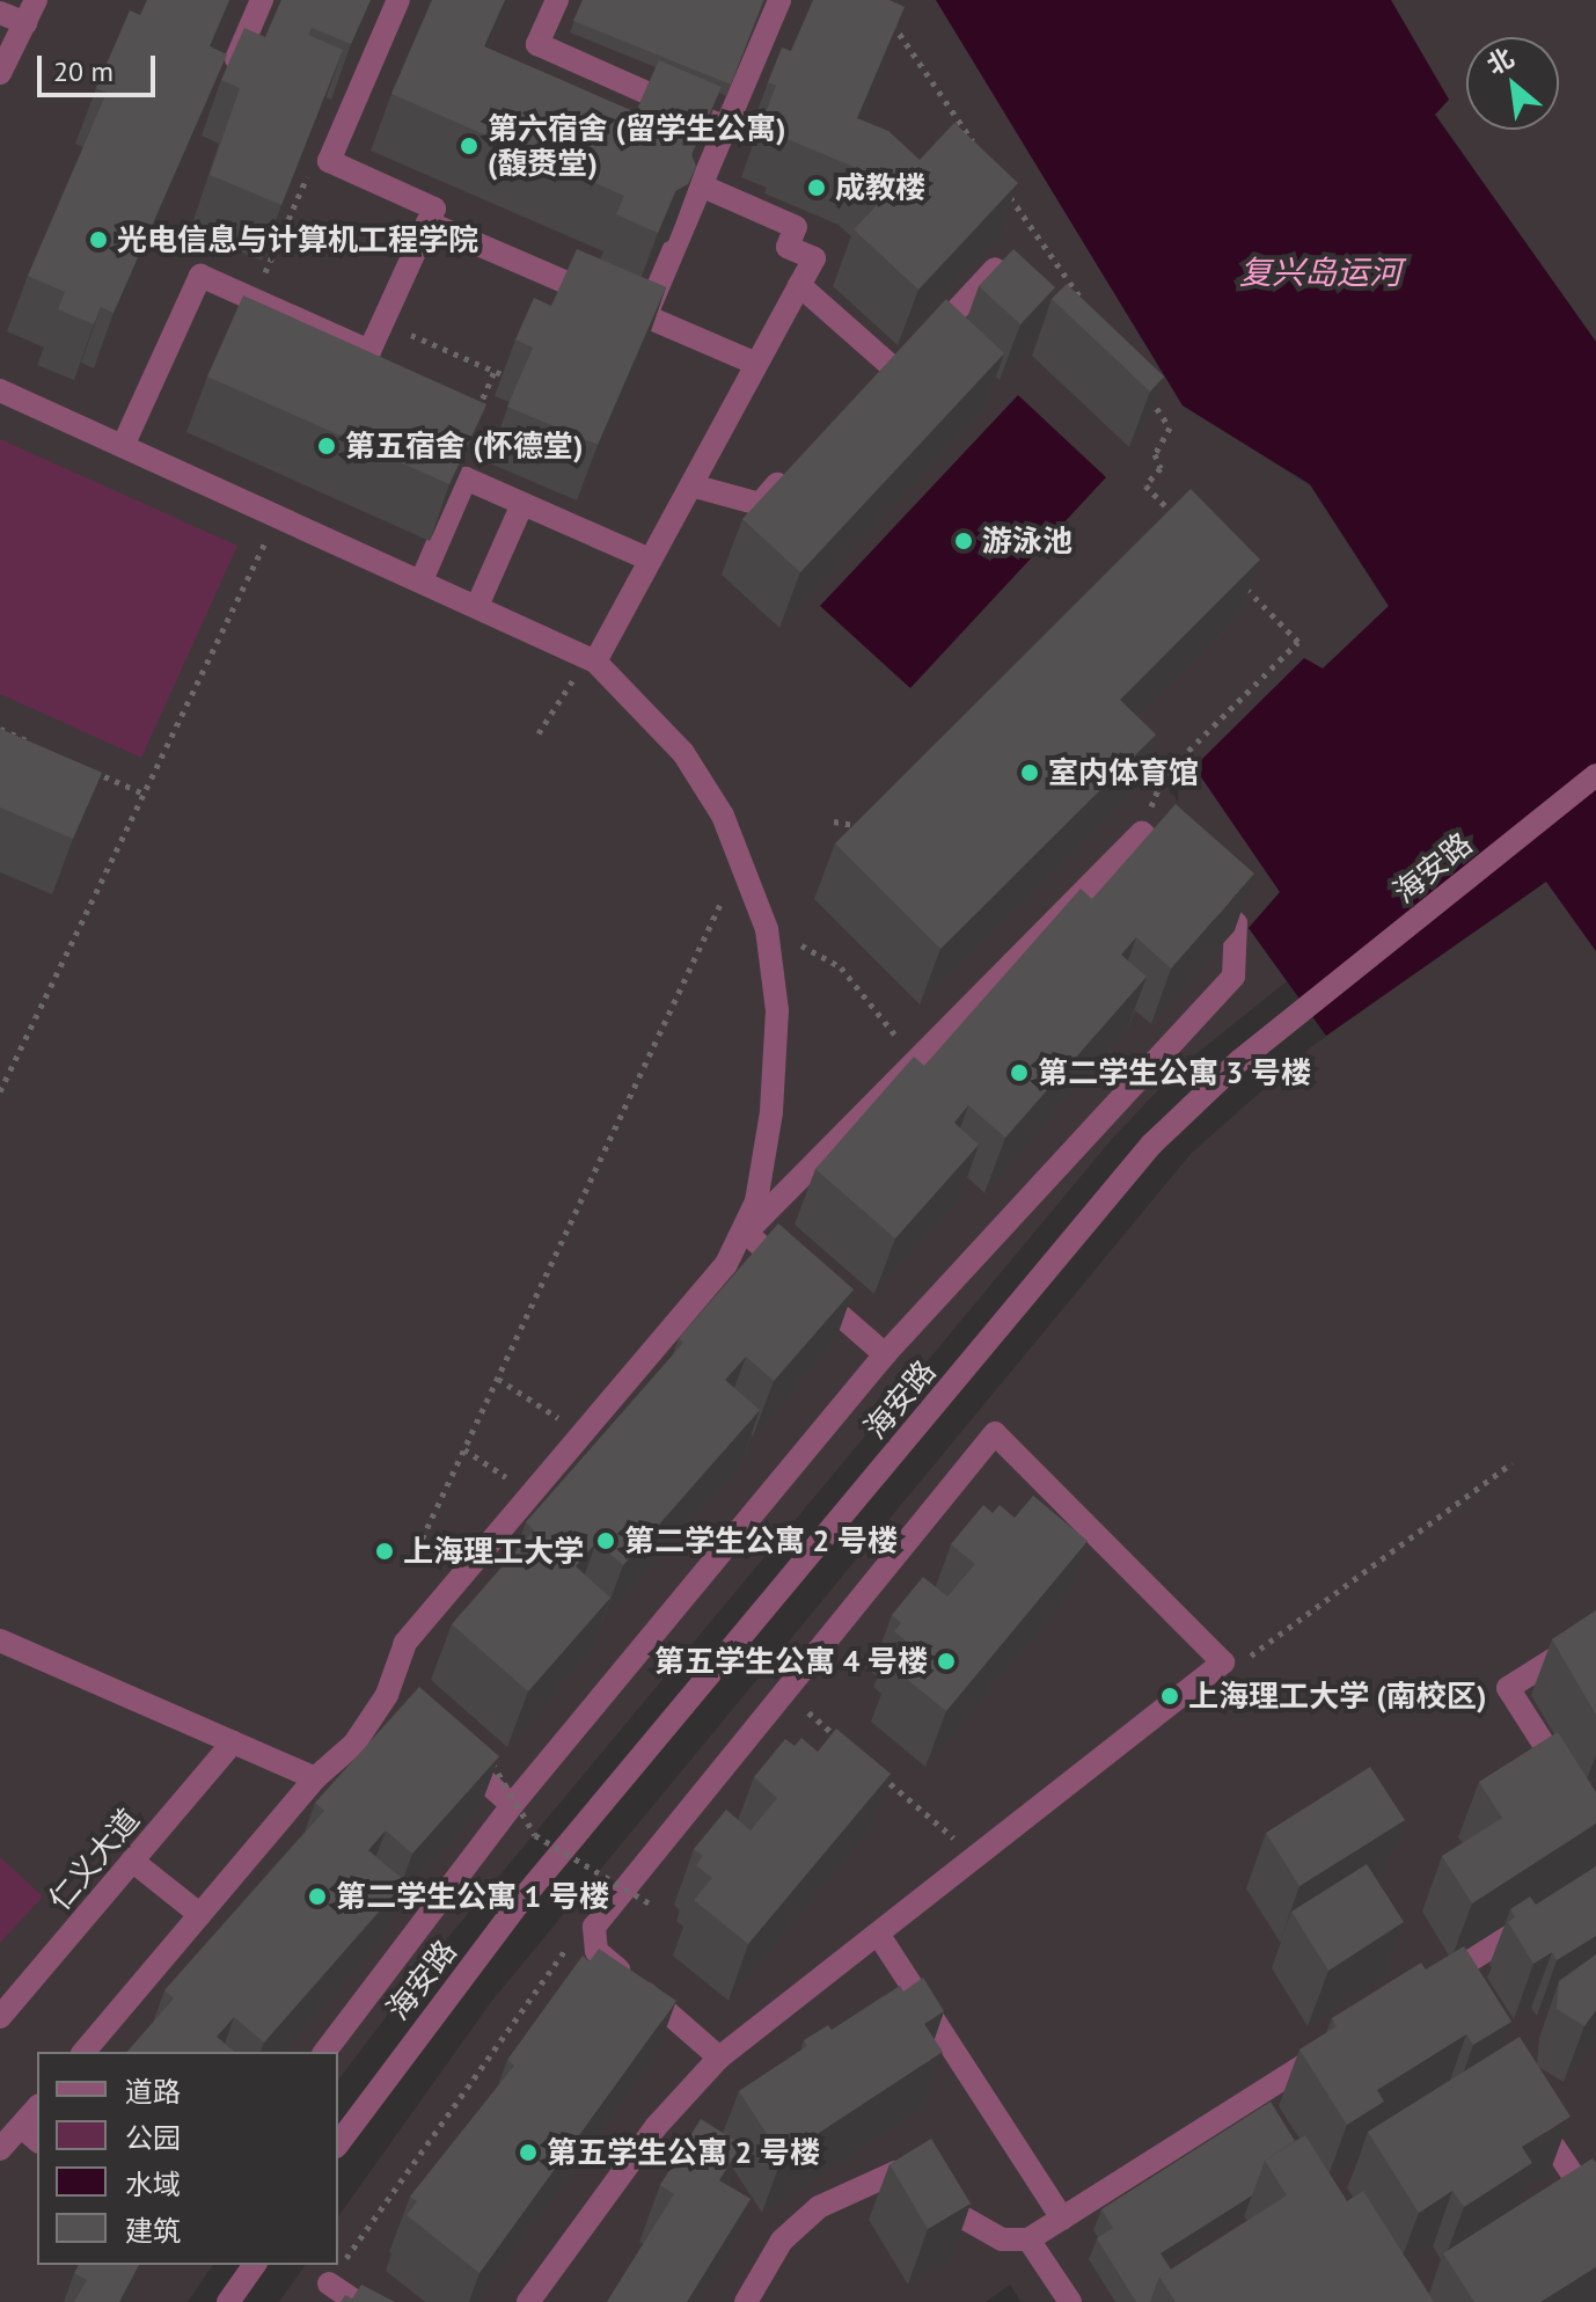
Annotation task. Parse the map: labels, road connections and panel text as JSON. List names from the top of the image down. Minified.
{"streets":{"street":["海安路","仁义大道"]},"water":["复兴岛运河"],"places":["第六宿舍 (留学生公寓) (馥赉堂)","成教楼","光电信息与计算机工程学院","第五宿舍 (怀德堂)","游泳池","室内体育馆","第二学生公寓 3 号楼","第二学生公寓 2 号楼","上海理工大学","第五学生公寓 4 号楼","上海理工大学 (南校区)","第二学生公寓 1 号楼","第五学生公寓 2 号楼"],"legend":["道路","公园","水域","建筑"],"scale_bar":"20 m","north":"top left"}
